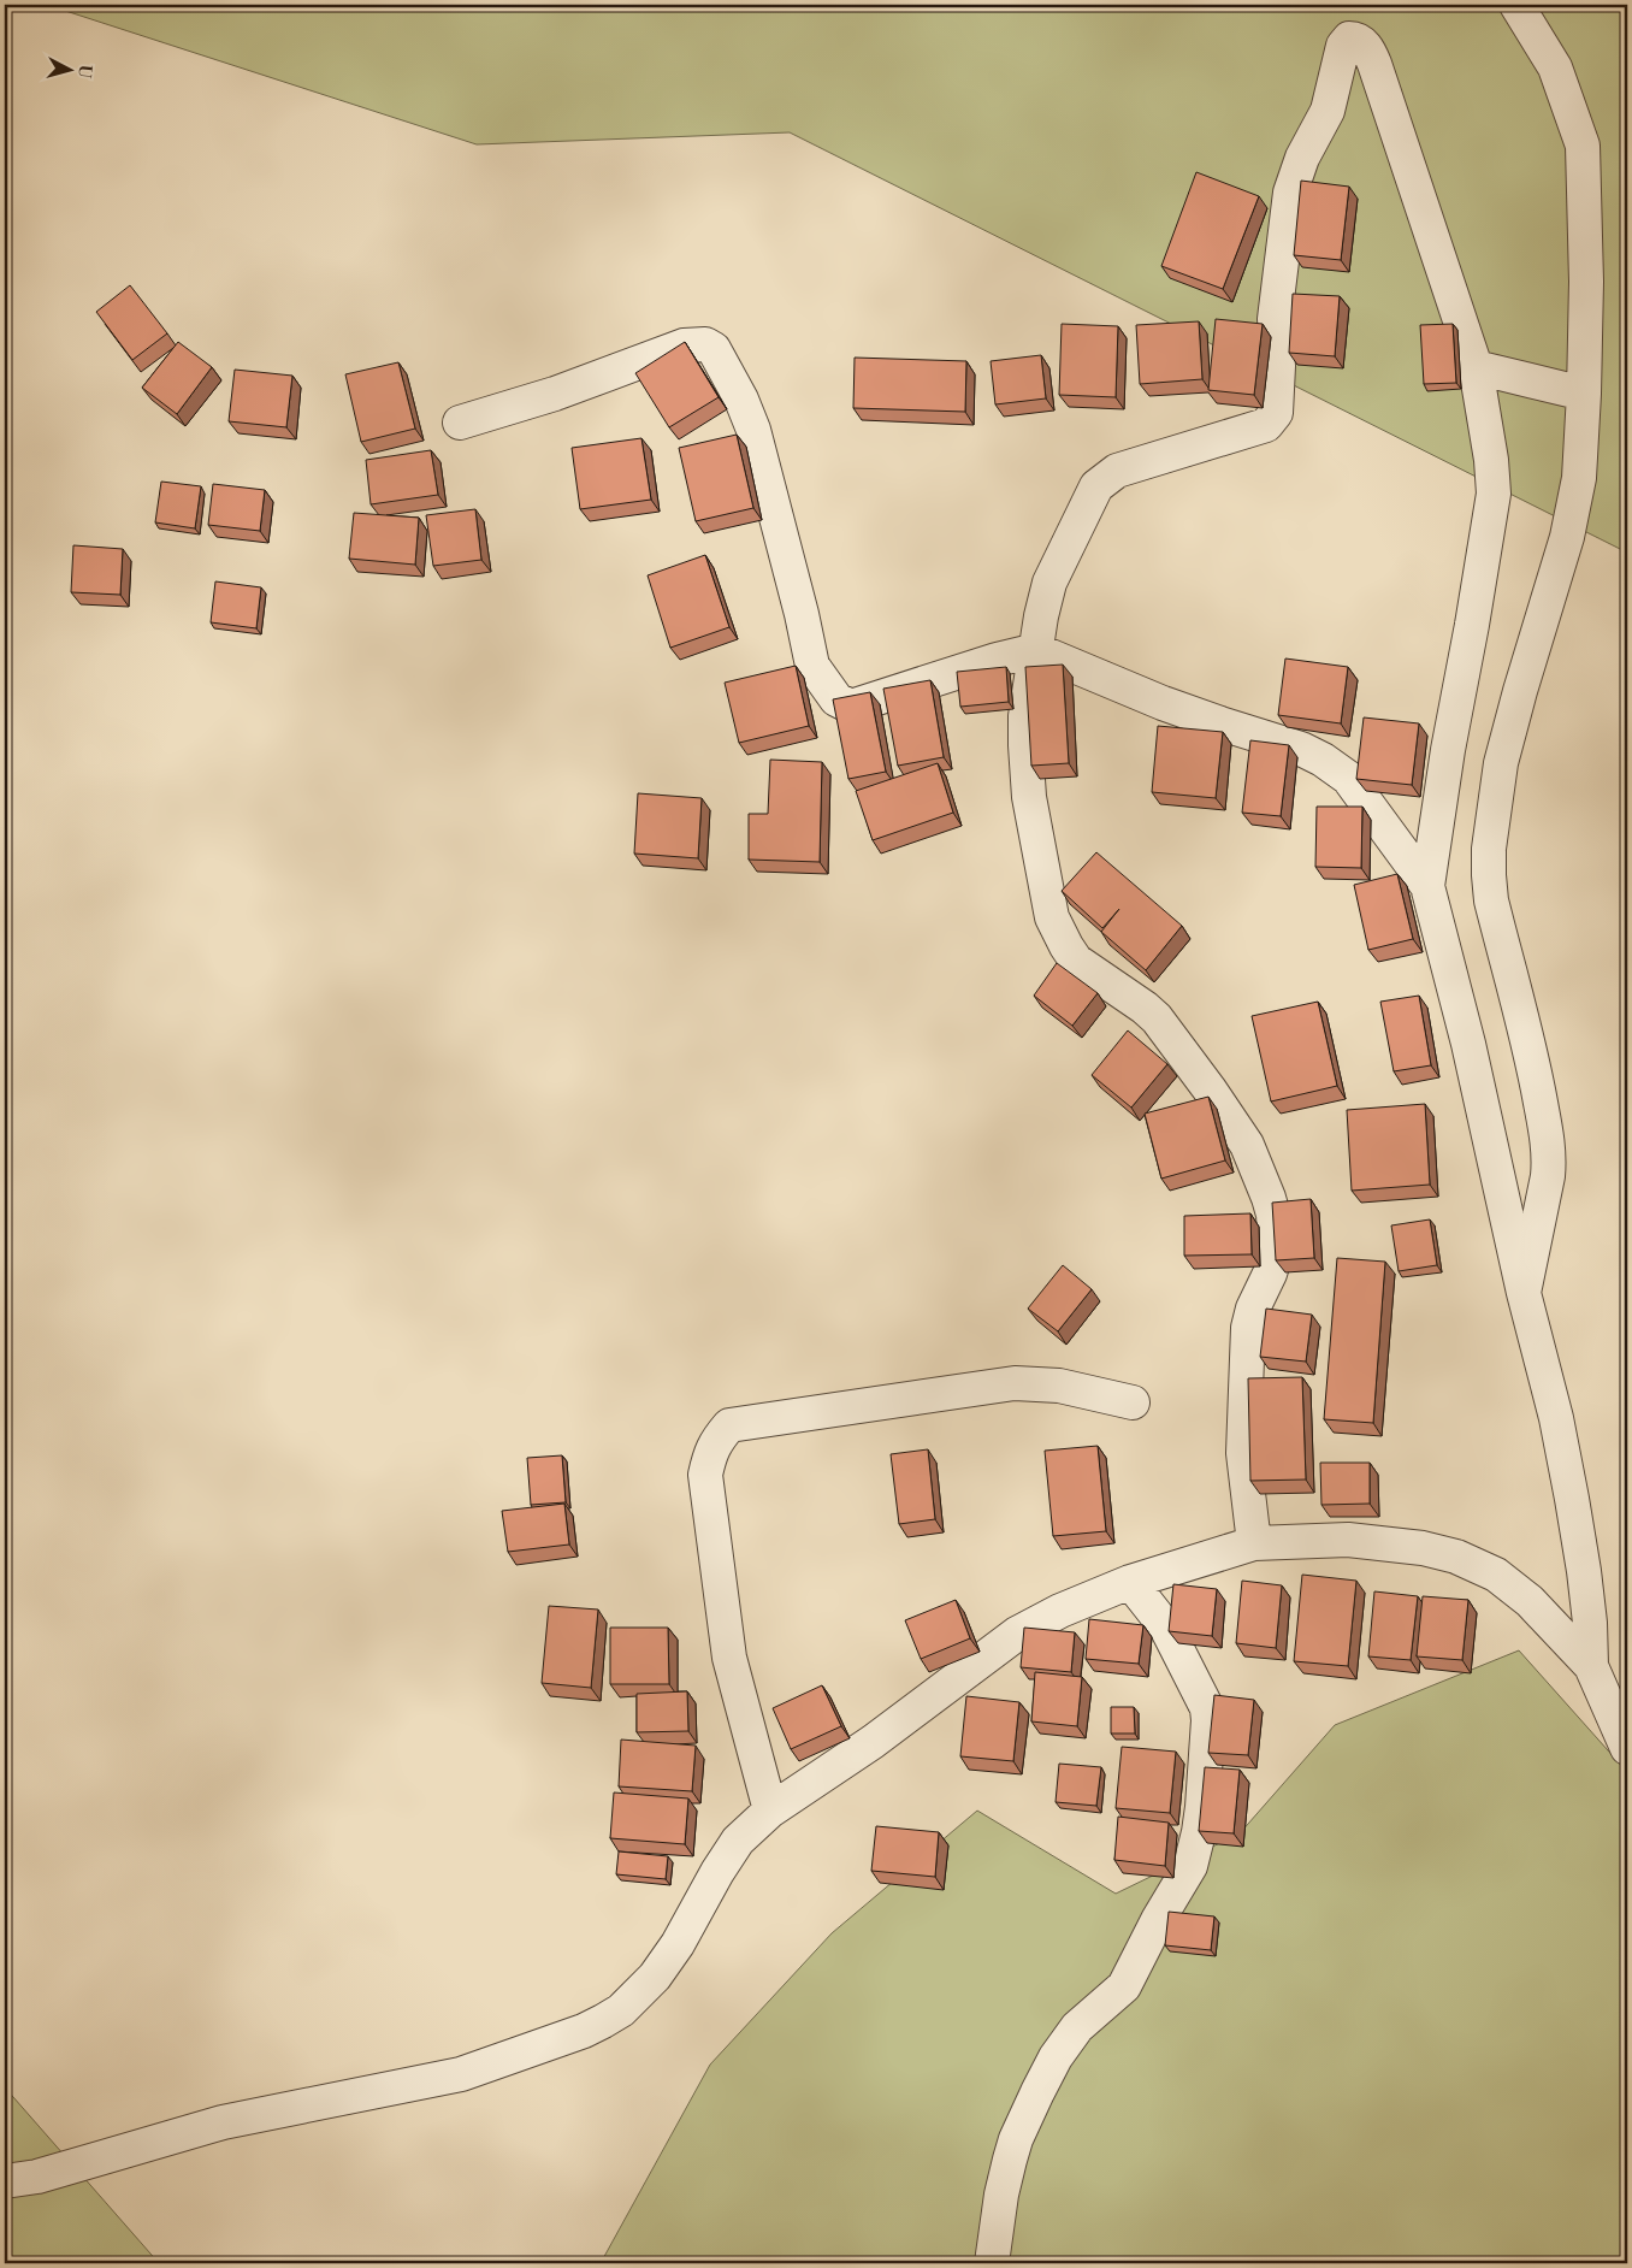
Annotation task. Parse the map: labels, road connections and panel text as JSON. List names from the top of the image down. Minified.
{"north":"right"}
